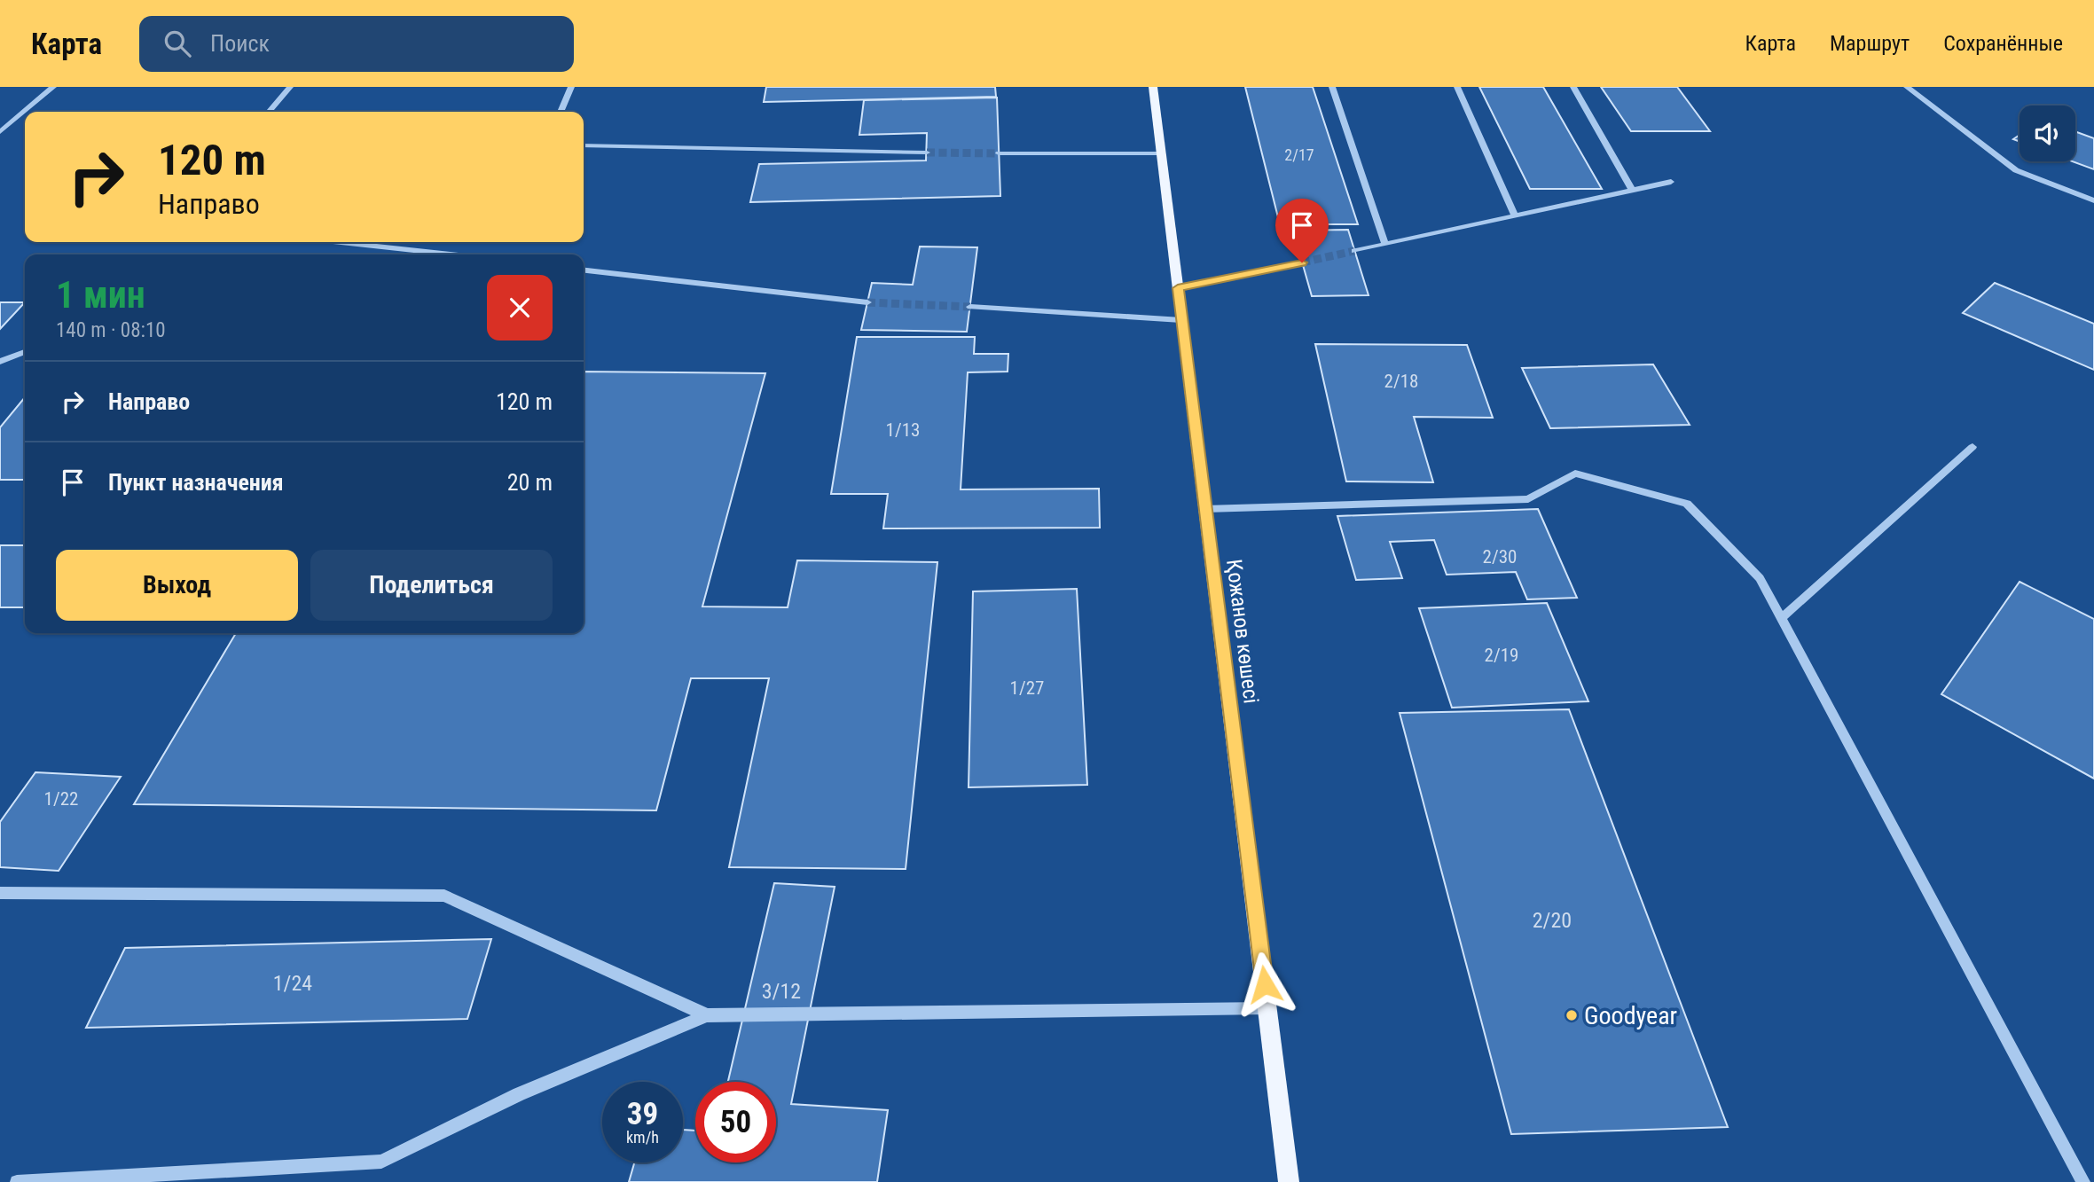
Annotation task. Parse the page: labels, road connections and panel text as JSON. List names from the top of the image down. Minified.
{"streets":{"main road":["Қожанов көшесі"]},"places":["Goodyear"],"house_numbers":["2/17","2/18","1/13","2/30","2/19","1/27","1/22","2/20","1/24","3/12"],"page":{"header":"Карта","search":"Поиск","nav":["Карта","Маршрут","Сохранённые"],"turn":["120 m","Направо"],"heading":["1 мин","140 m · 08:10"],"list":[{"name":"Направо","value":"120 m"},{"name":"Пункт назначения","value":"20 m"}],"buttons":["Выход","Поделиться"],"speed":"39 km/h","limit":"50"}}
